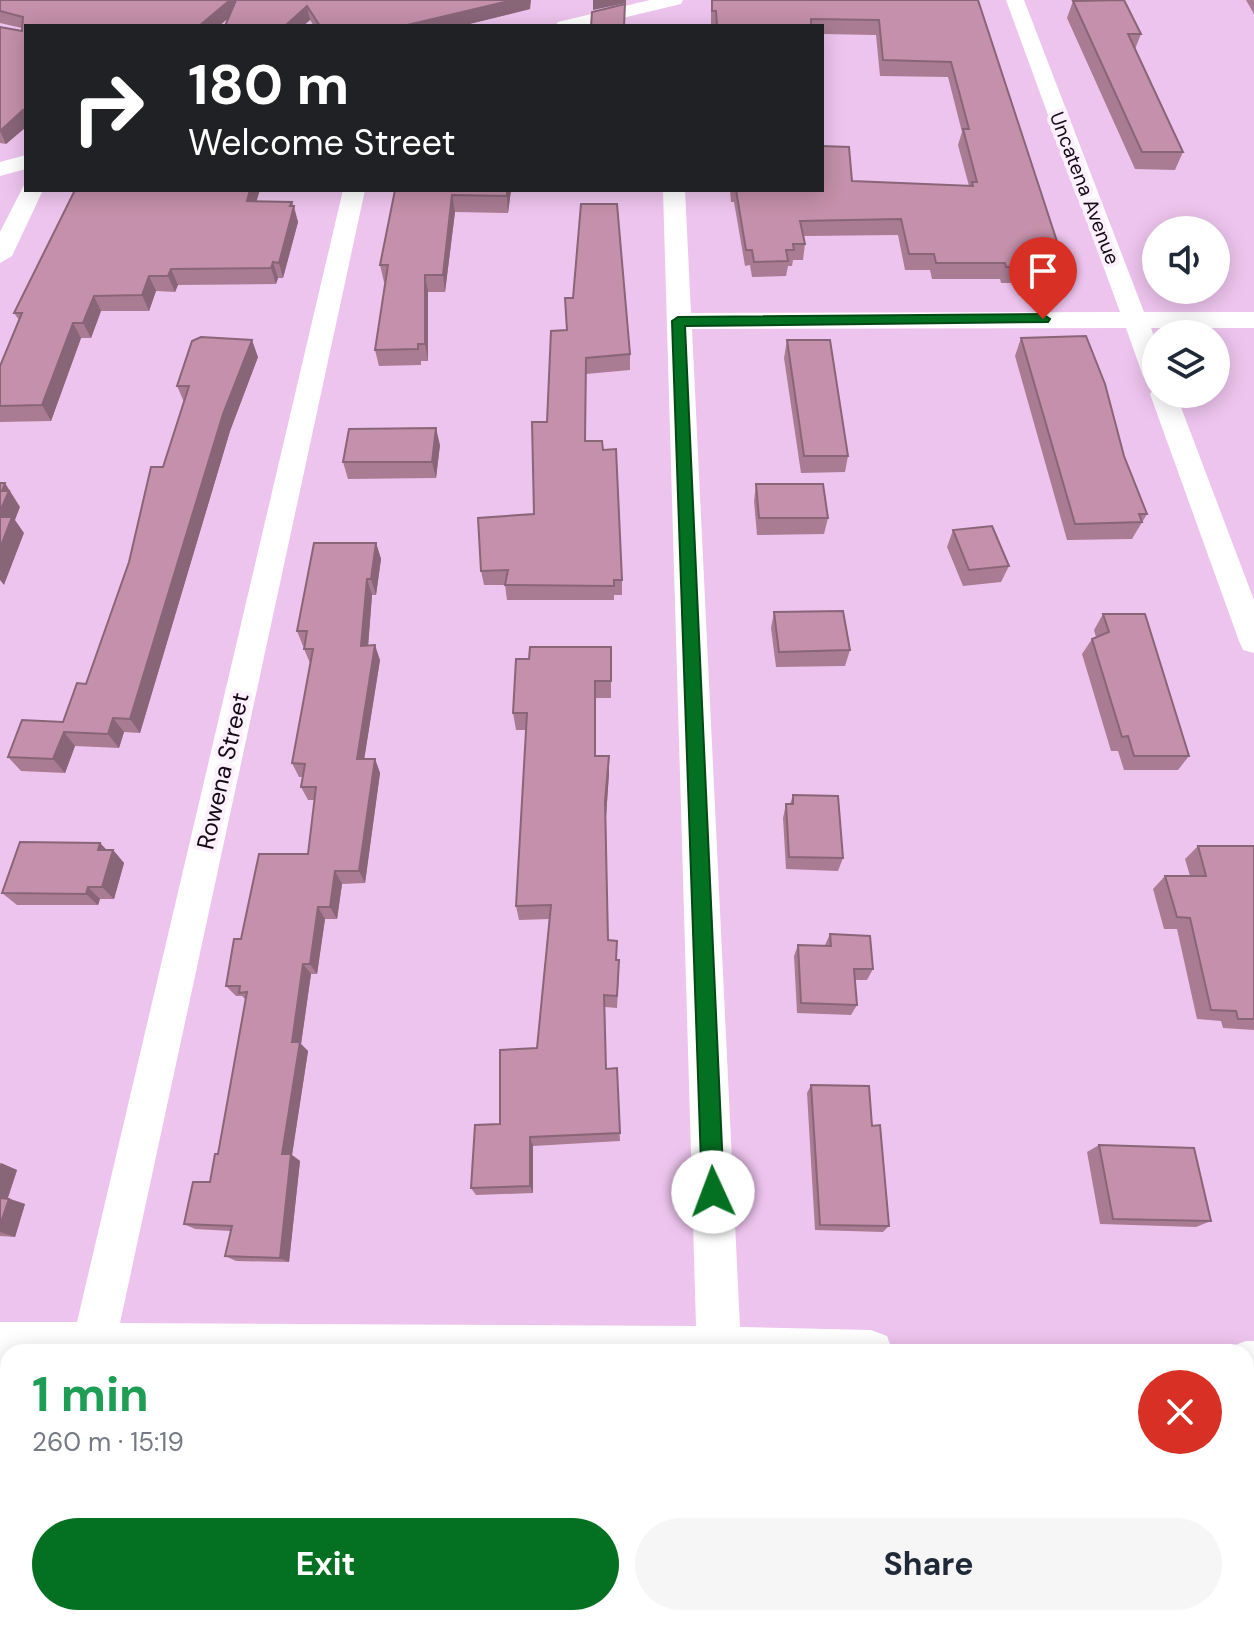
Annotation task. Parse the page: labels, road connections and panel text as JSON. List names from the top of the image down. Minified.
{"streets":{"street":["Uncatena Avenue","Rowena Street"]},"page":{"turn":["180 m","Welcome Street"],"heading":["1 min","260 m · 15:19"],"buttons":["Exit","Share"]}}
